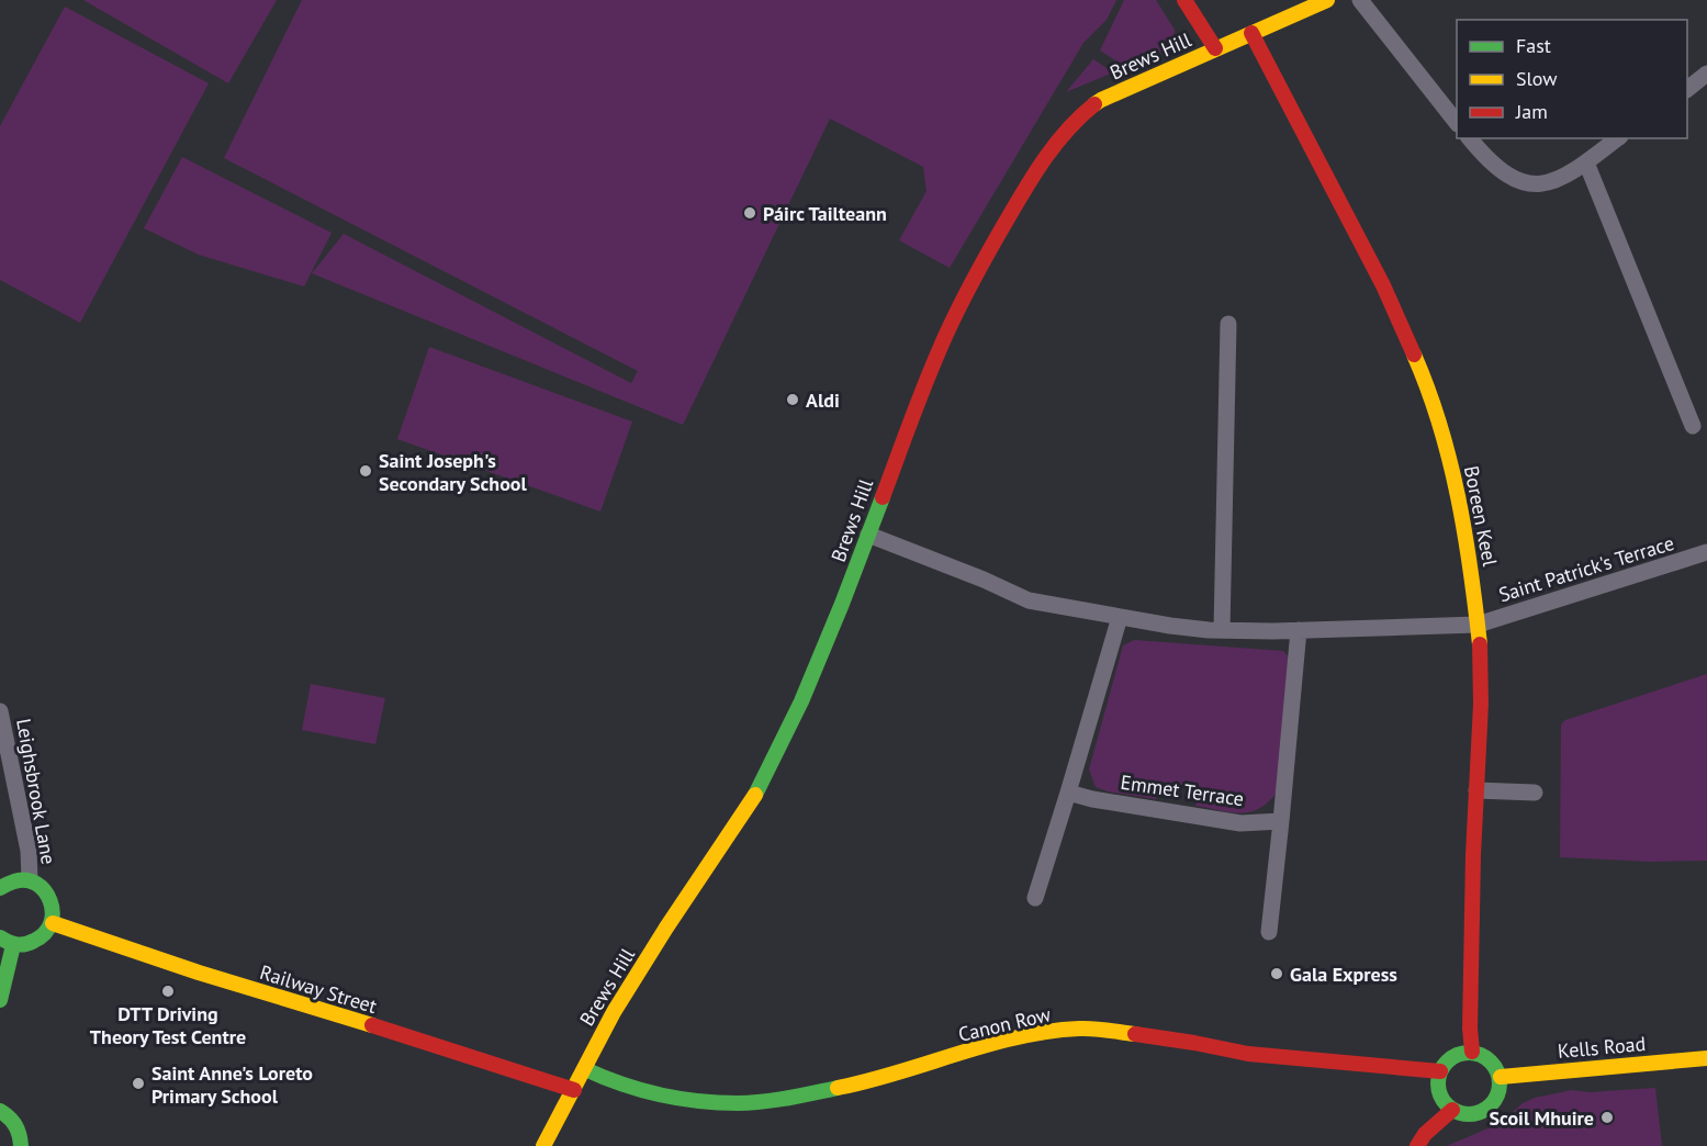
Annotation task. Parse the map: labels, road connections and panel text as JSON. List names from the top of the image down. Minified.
{"streets":{"street":["Brews Hill","Boreen Keel","Saint Patrick's Terrace","Emmet Terrace","Leighsbrook Lane","Railway Street","Canon Row","Kells Road"]},"crossings":[["Brews Hill","Boreen Keel"],["Brews Hill","Saint Patrick's Terrace"],["Brews Hill","Railway Street"],["Brews Hill","Canon Row"],["Boreen Keel","Saint Patrick's Terrace"],["Boreen Keel","Canon Row"],["Boreen Keel","Kells Road"],["Canon Row","Kells Road"]],"places":["Páirc Tailteann","Aldi","Saint Joseph's Secondary School","Gala Express","DTT Driving Theory Test Centre","Saint Anne's Loreto Primary School","Scoil Mhuire"],"legend":["Fast","Slow","Jam"]}
